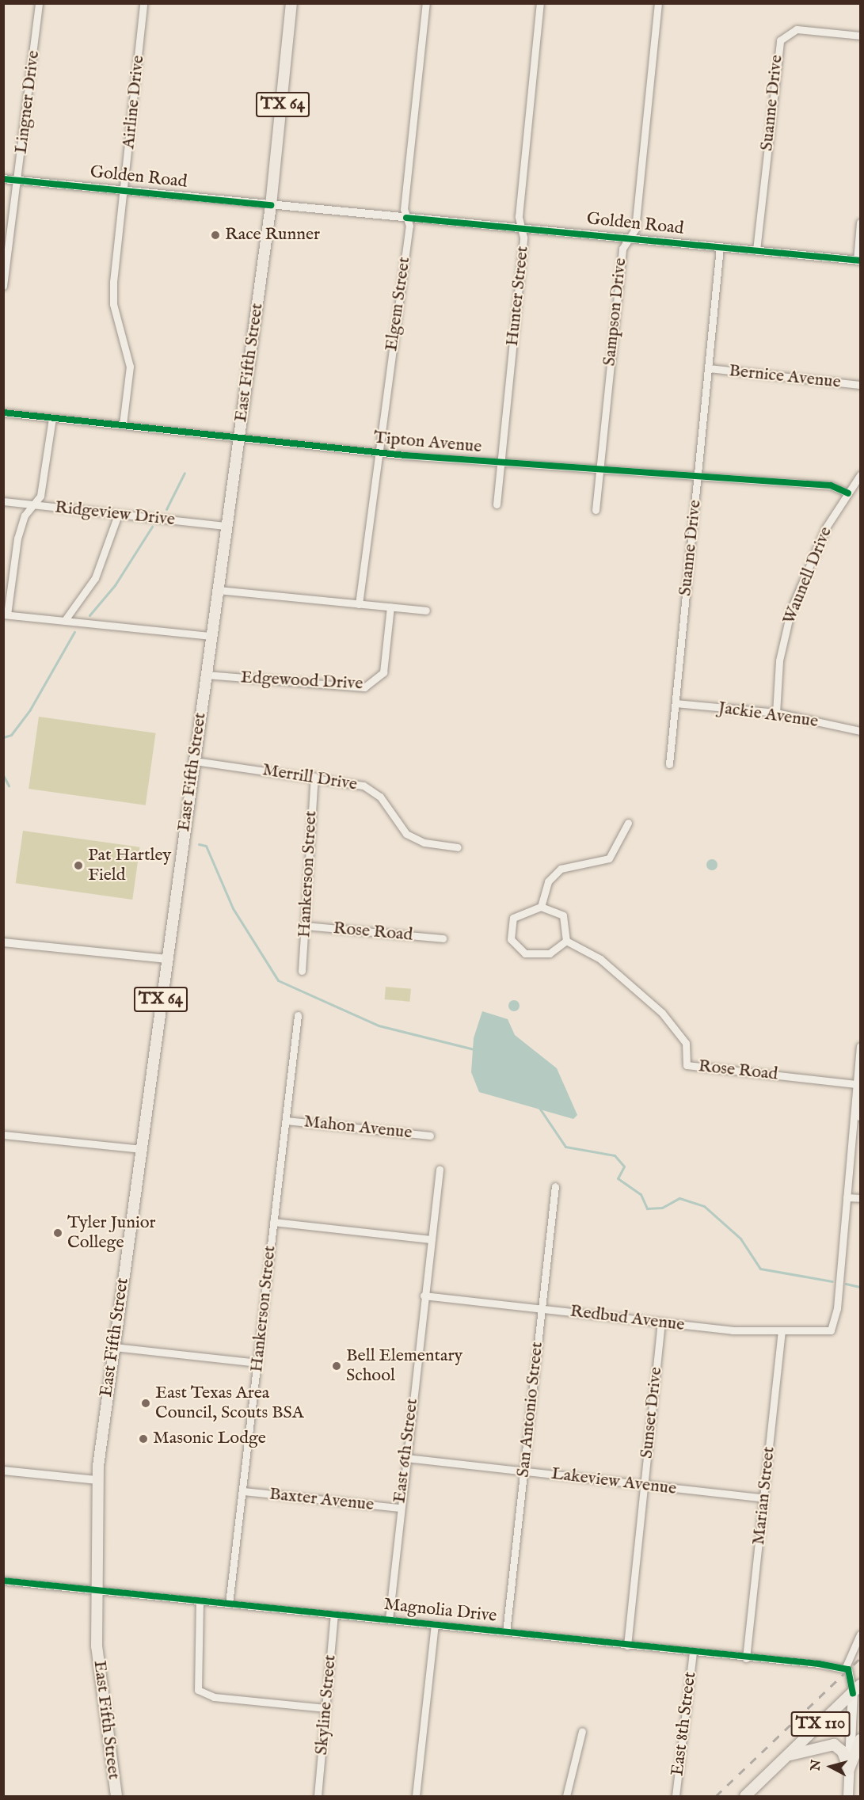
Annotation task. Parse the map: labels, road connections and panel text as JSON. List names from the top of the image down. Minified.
{"streets":{"main road":["TX 64","East Fifth Street","TX 110"],"street":["Lingner Drive","Airline Drive","Suanne Drive","Golden Road","Hunter Street","Elgem Street","Sampson Drive","Bernice Avenue","Tipton Avenue","Ridgeview Drive","Waunell Drive","Edgewood Drive","Jackie Avenue","Merrill Drive","Hankerson Street","Rose Road","Mahon Avenue","Redbud Avenue","San Antonio Street","Sunset Drive","East 6th Street","Lakeview Avenue","Marian Street","Baxter Avenue","Magnolia Drive","Skyline Street","East 8th Street"]},"crossings":[["Lingner Drive","Golden Road"],["Airline Drive","Golden Road"],["Airline Drive","Tipton Avenue"],["Suanne Drive","Golden Road"],["Suanne Drive","Bernice Avenue"],["Suanne Drive","Tipton Avenue"],["Suanne Drive","Jackie Avenue"],["Golden Road","Hunter Street"],["Golden Road","Elgem Street"],["Golden Road","Sampson Drive"],["Golden Road","East Fifth Street"],["Hunter Street","Tipton Avenue"],["Elgem Street","Tipton Avenue"],["Sampson Drive","Tipton Avenue"],["East Fifth Street","Tipton Avenue"],["East Fifth Street","Ridgeview Drive"],["East Fifth Street","Edgewood Drive"],["East Fifth Street","Merrill Drive"],["East Fifth Street","Magnolia Drive"],["Tipton Avenue","Waunell Drive"],["Waunell Drive","Jackie Avenue"],["Merrill Drive","Hankerson Street"],["Hankerson Street","Rose Road"],["Hankerson Street","Mahon Avenue"],["Hankerson Street","Baxter Avenue"],["Hankerson Street","Magnolia Drive"],["Redbud Avenue","San Antonio Street"],["Redbud Avenue","Sunset Drive"],["Redbud Avenue","East 6th Street"],["Redbud Avenue","Marian Street"],["San Antonio Street","Lakeview Avenue"],["San Antonio Street","Magnolia Drive"],["Sunset Drive","Lakeview Avenue"],["Sunset Drive","Magnolia Drive"],["East 6th Street","Lakeview Avenue"],["East 6th Street","Baxter Avenue"],["East 6th Street","Magnolia Drive"],["Lakeview Avenue","Marian Street"],["Marian Street","Magnolia Drive"],["Magnolia Drive","Skyline Street"],["Magnolia Drive","East 8th Street"]],"places":["Race Runner","Pat Hartley Field","Tyler Junior College","Bell Elementary School","East Texas Area Council, Scouts BSA","Masonic Lodge"],"north":"left"}
